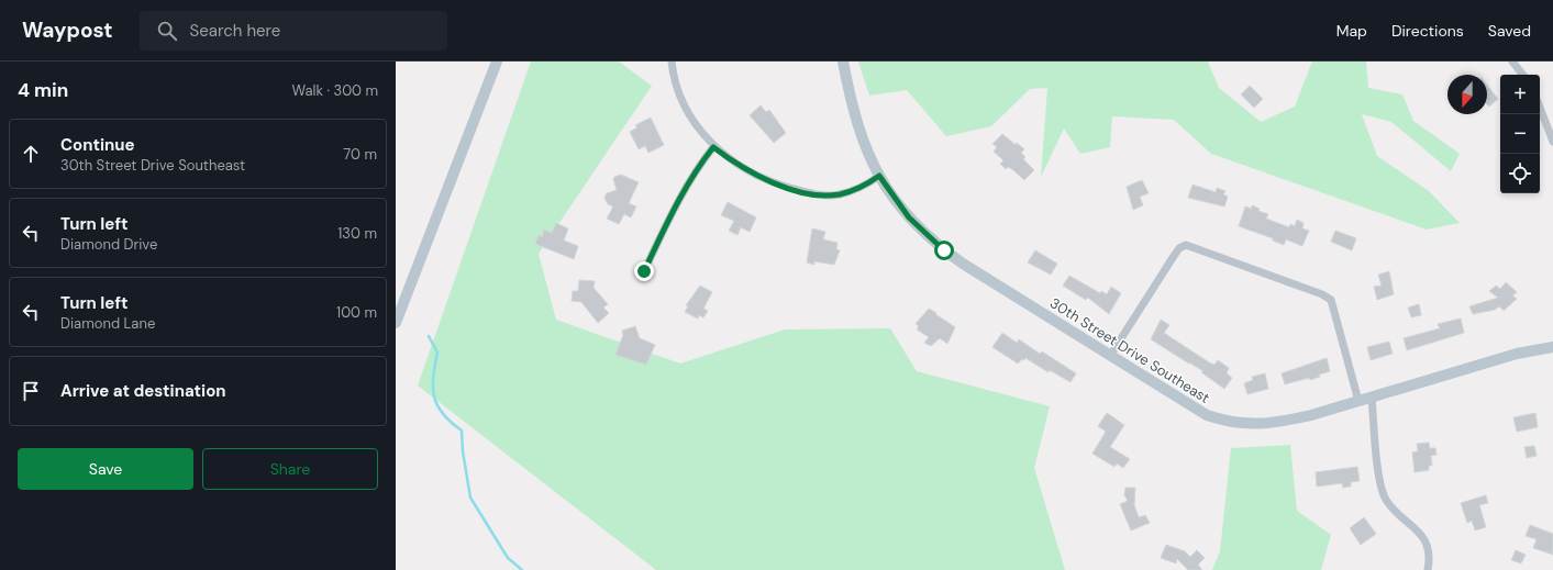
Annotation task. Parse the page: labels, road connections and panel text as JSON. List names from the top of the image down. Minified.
{"streets":{"main road":["30th Street Drive Southeast"]},"north":"bottom","page":{"header":"Waypost","search":"Search here","nav":["Map","Directions","Saved"],"heading":["4 min","Walk · 300 m"],"map_buttons":["+","−"],"list":[["Continue","30th Street Drive Southeast","70 m"],["Turn left","Diamond Drive","130 m"],["Turn left","Diamond Lane","100 m"],"Arrive at destination"],"buttons":["Save","Share"]}}
